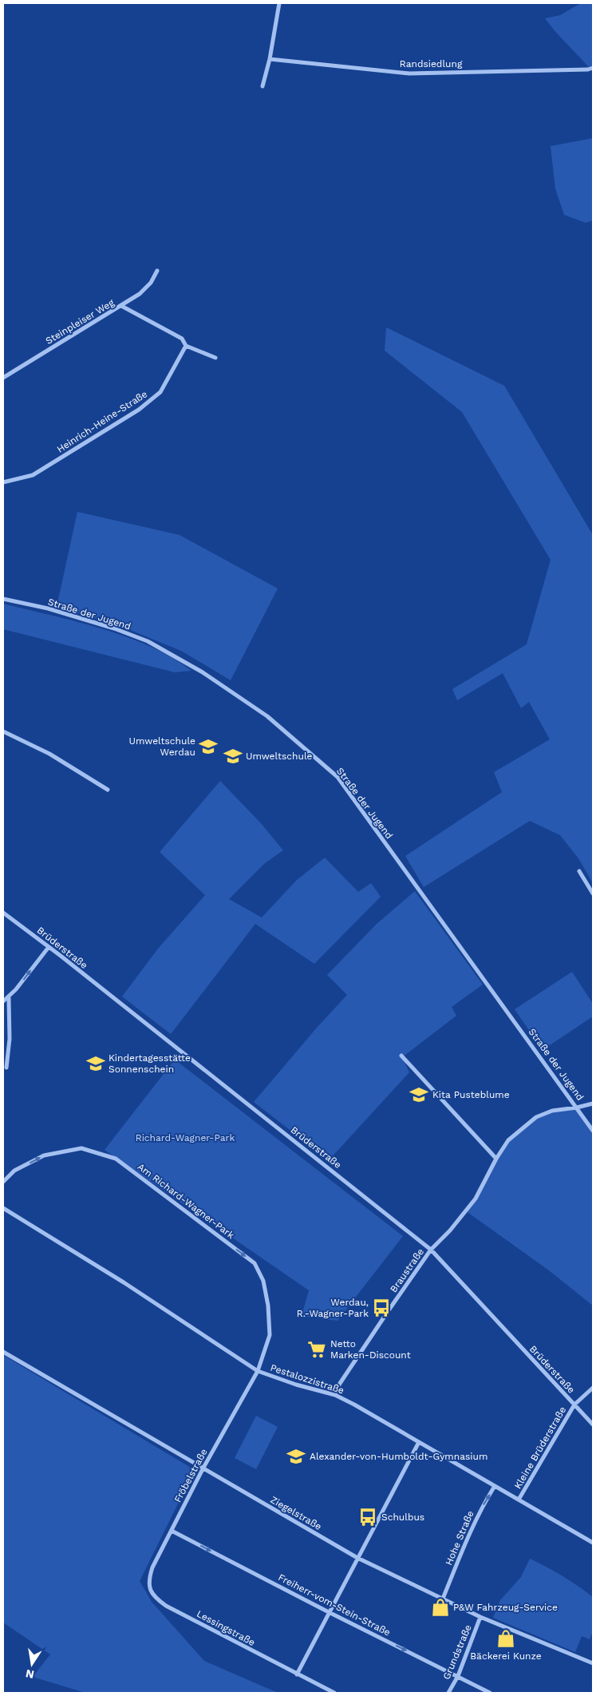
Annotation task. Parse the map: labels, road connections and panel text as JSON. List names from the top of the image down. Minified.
{"streets":{"street":["Randsiedlung","Steinpleiser Weg","Heinrich-Heine-Straße","Straße der Jugend","Brüderstraße","Am Richard-Wagner-Park","Braustraße","Pestalozzistraße","Kleine Brüderstraße","Fröbelstraße","Ziegelstraße","Hohe Straße","Freiherr-vom-Stein-Straße","Lessingstraße","Grundstraße"]},"crossings":[["Straße der Jugend","Braustraße"],["Brüderstraße","Braustraße"],["Brüderstraße","Kleine Brüderstraße"],["Am Richard-Wagner-Park","Pestalozzistraße"],["Am Richard-Wagner-Park","Fröbelstraße"],["Braustraße","Pestalozzistraße"],["Pestalozzistraße","Kleine Brüderstraße"],["Pestalozzistraße","Fröbelstraße"],["Pestalozzistraße","Hohe Straße"],["Fröbelstraße","Ziegelstraße"],["Fröbelstraße","Freiherr-vom-Stein-Straße"],["Fröbelstraße","Lessingstraße"],["Ziegelstraße","Hohe Straße"],["Ziegelstraße","Grundstraße"],["Freiherr-vom-Stein-Straße","Grundstraße"]],"one_way":["Hohe Straße","Freiherr-vom-Stein-Straße"],"parks":["Richard-Wagner-Park"],"places":{"school or university":["Umweltschule Werdau","Umweltschule","Kindertagesstätte Sonnenschein","Kita Pusteblume","Alexander-von-Humboldt-Gymnasium"],"bus stop":["Werdau, R.-Wagner-Park","Schulbus"],"supermarket":["Netto Marken-Discount"],"shop":["P&W Fahrzeug-Service","Bäckerei Kunze"]},"north":"bottom"}
